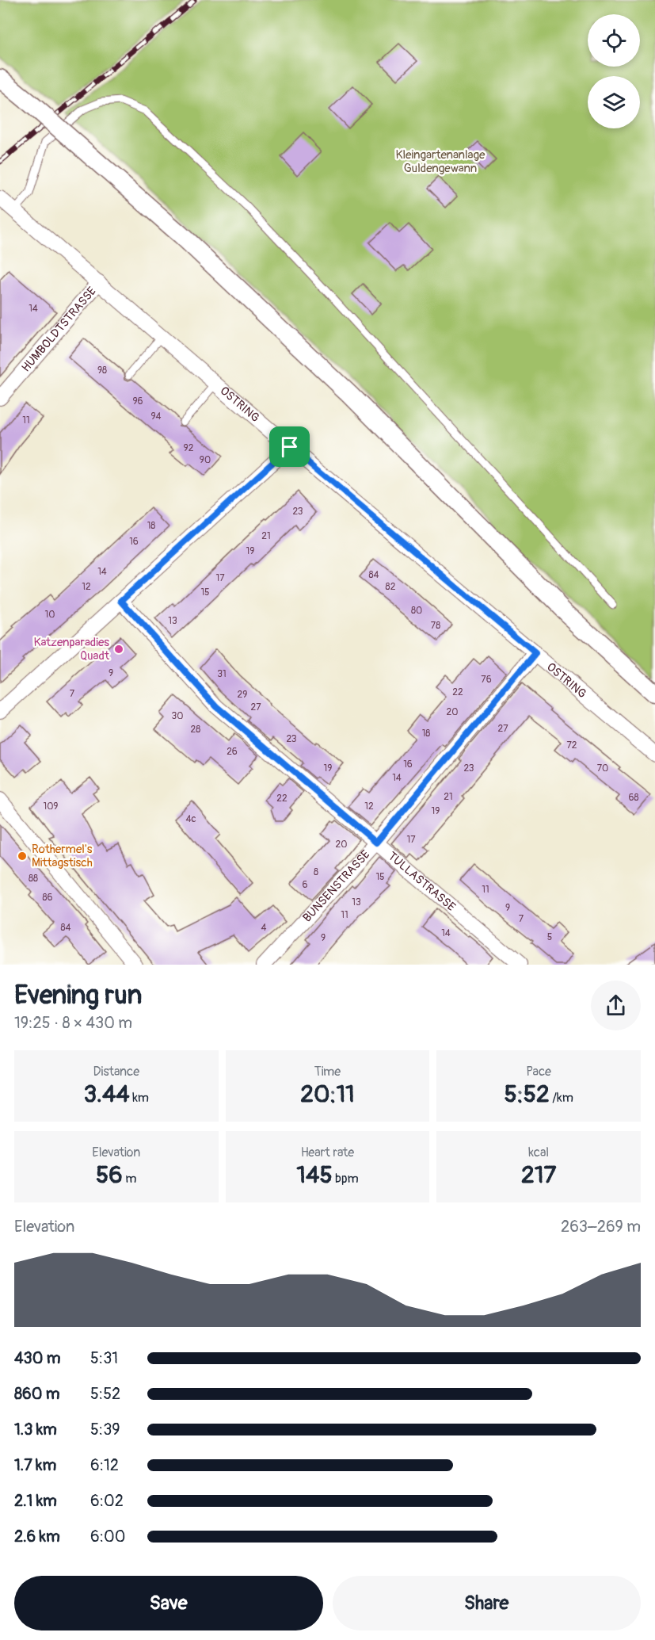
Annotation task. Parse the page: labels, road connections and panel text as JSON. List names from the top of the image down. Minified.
{"streets":{"street":["HUMBOLDTSTRASSE","OSTRING","TULLASTRASSE","BUNSENSTRASSE"]},"crossings":[["HUMBOLDTSTRASSE","OSTRING"],["OSTRING","BUNSENSTRASSE"],["TULLASTRASSE","BUNSENSTRASSE"]],"parks":["Kleingartenanlage Guldengewann"],"places":["Katzenparadies Quadt","Rothermel's Mittagstisch"],"house_numbers":["14","98","96","94","11","92","90","23","18","21","16","19","14","84","17","12","82","15","80","10","13","78","9","31","76","22","7","29","27","20","30","27","28","18","23","72","26","16","19","23","70","14","21","68","22","109","12","19","4c","17","20","8","15","88","6","11","86","13","9","11","7","84","4","14","5","9"],"page":{"heading":["Evening run","19:25 · 8 × 430 m"],"stats":[["Distance","3.44 km"],["Time","20:11"],["Pace","5:52 /km"],["Elevation","56 m"],["Heart rate","145 bpm"],["kcal","217"]],"chart":["Elevation","263–269 m"],"list":[{"name":"430 m","note":"5:31"},{"name":"860 m","note":"5:52"},{"name":"1.3 km","note":"5:39"},{"name":"1.7 km","note":"6:12"},{"name":"2.1 km","note":"6:02"},{"name":"2.6 km","note":"6:00"}],"buttons":["Save","Share"]}}
